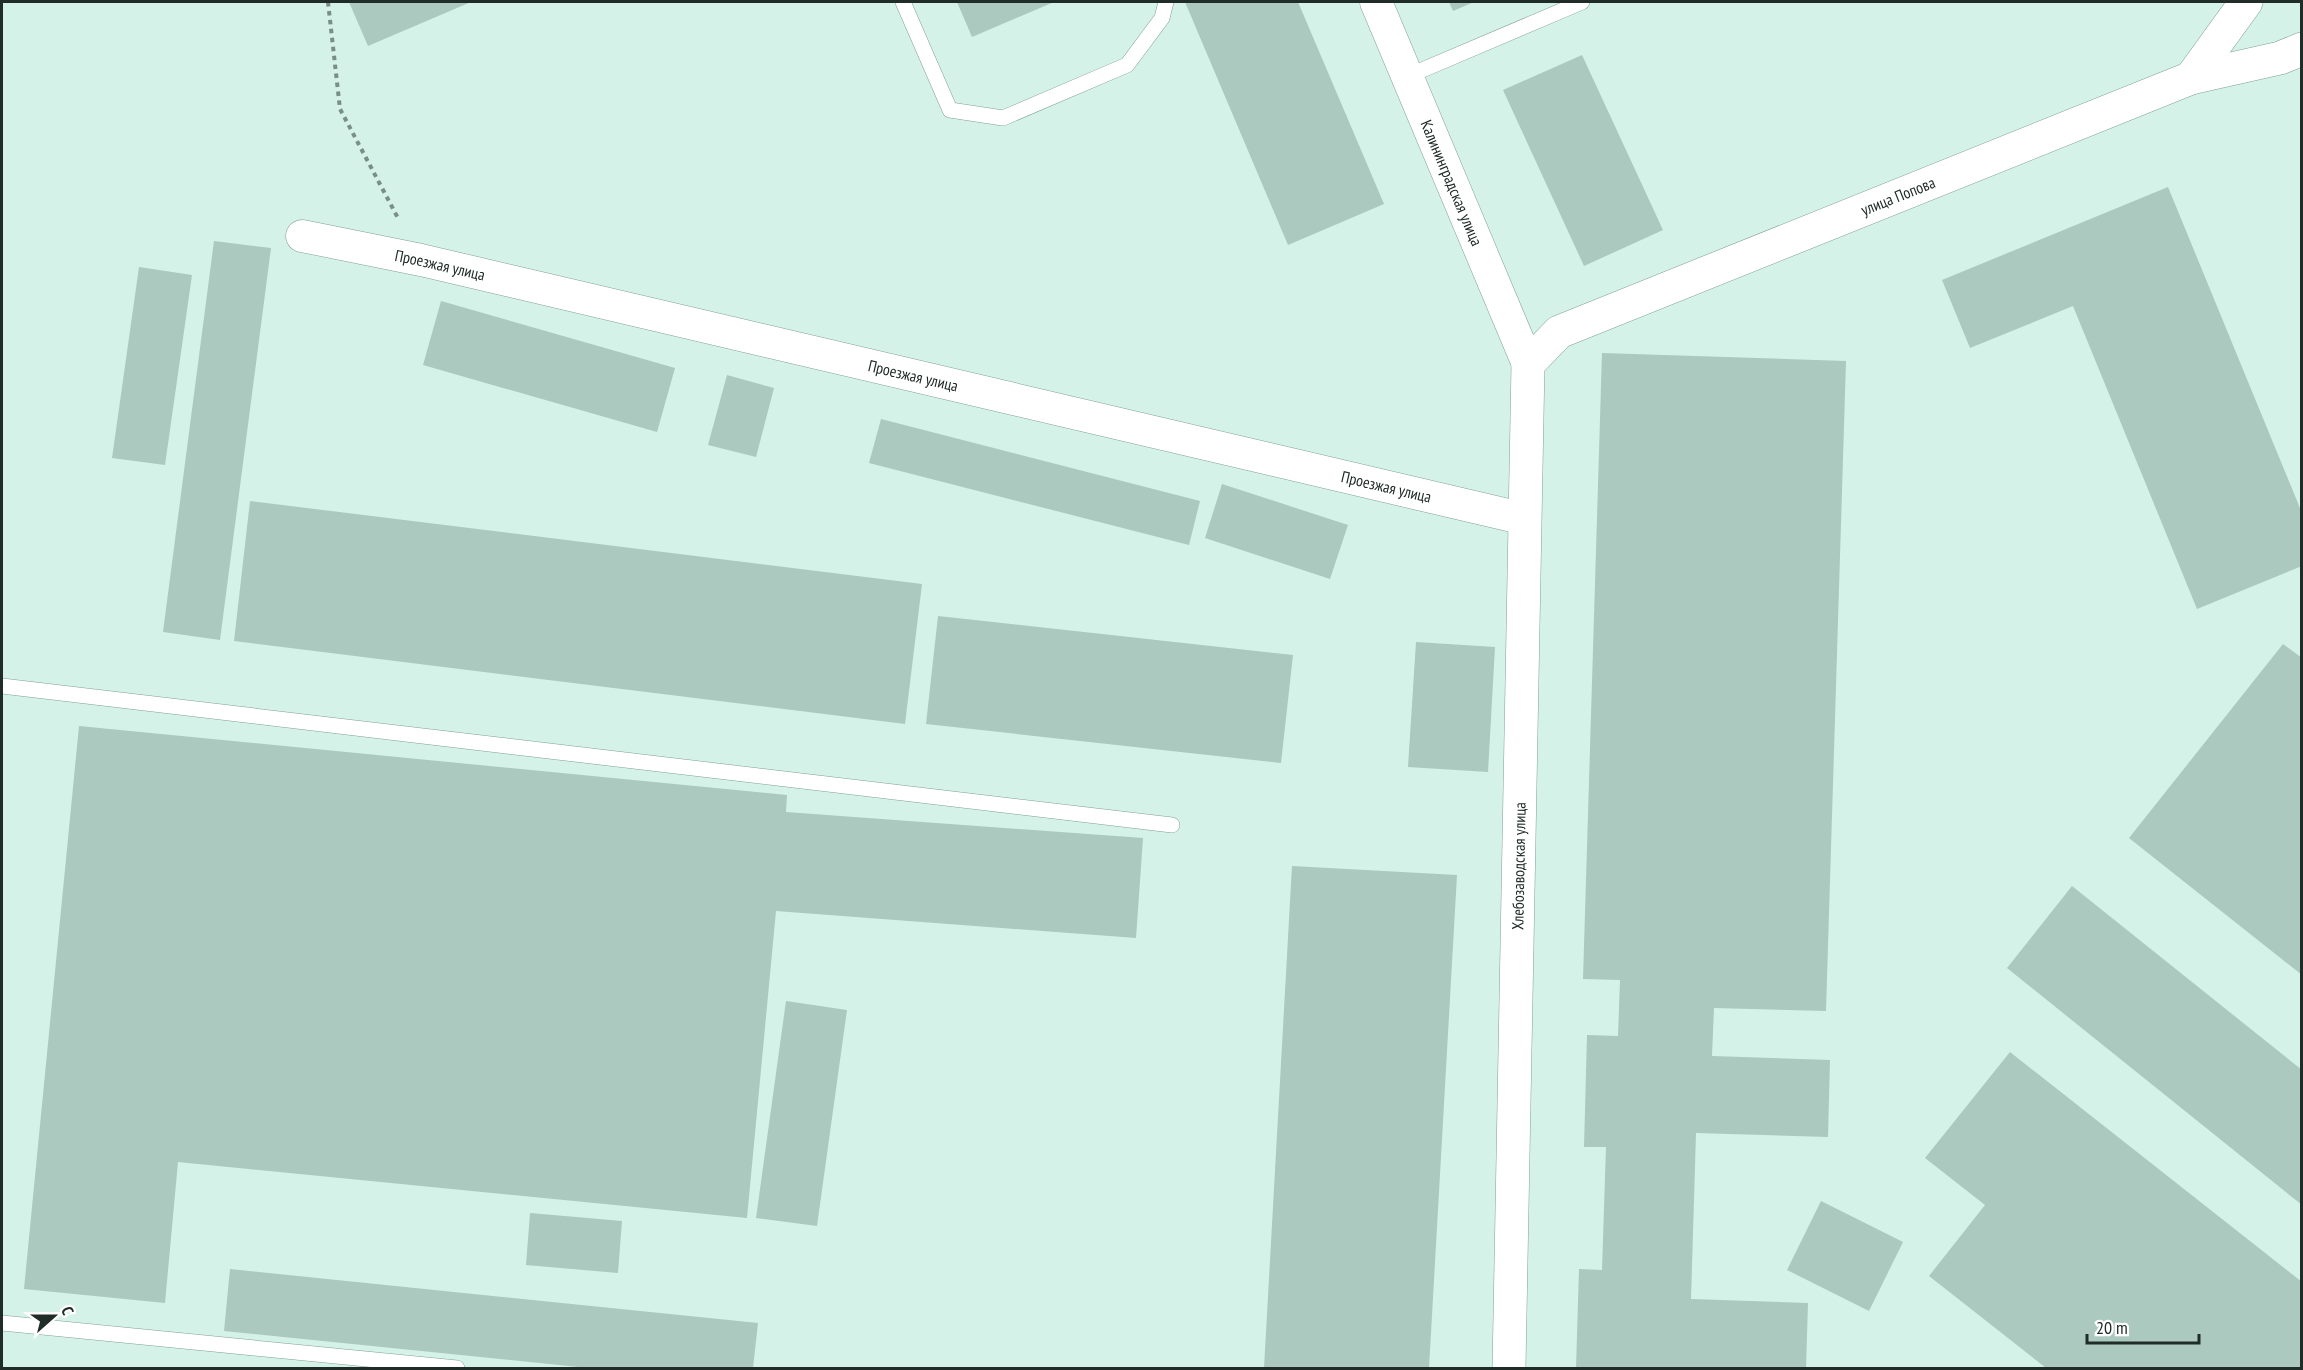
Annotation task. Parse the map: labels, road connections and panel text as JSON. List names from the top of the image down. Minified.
{"streets":{"street":["Калининградская улица","улица Попова","Проезжая улица","Хлебозаводская улица"]},"crossings":[["Калининградская улица","улица Попова"],["Калининградская улица","Хлебозаводская улица"],["улица Попова","Хлебозаводская улица"],["Проезжая улица","Хлебозаводская улица"]],"scale_bar":"20 m","north":"right"}
